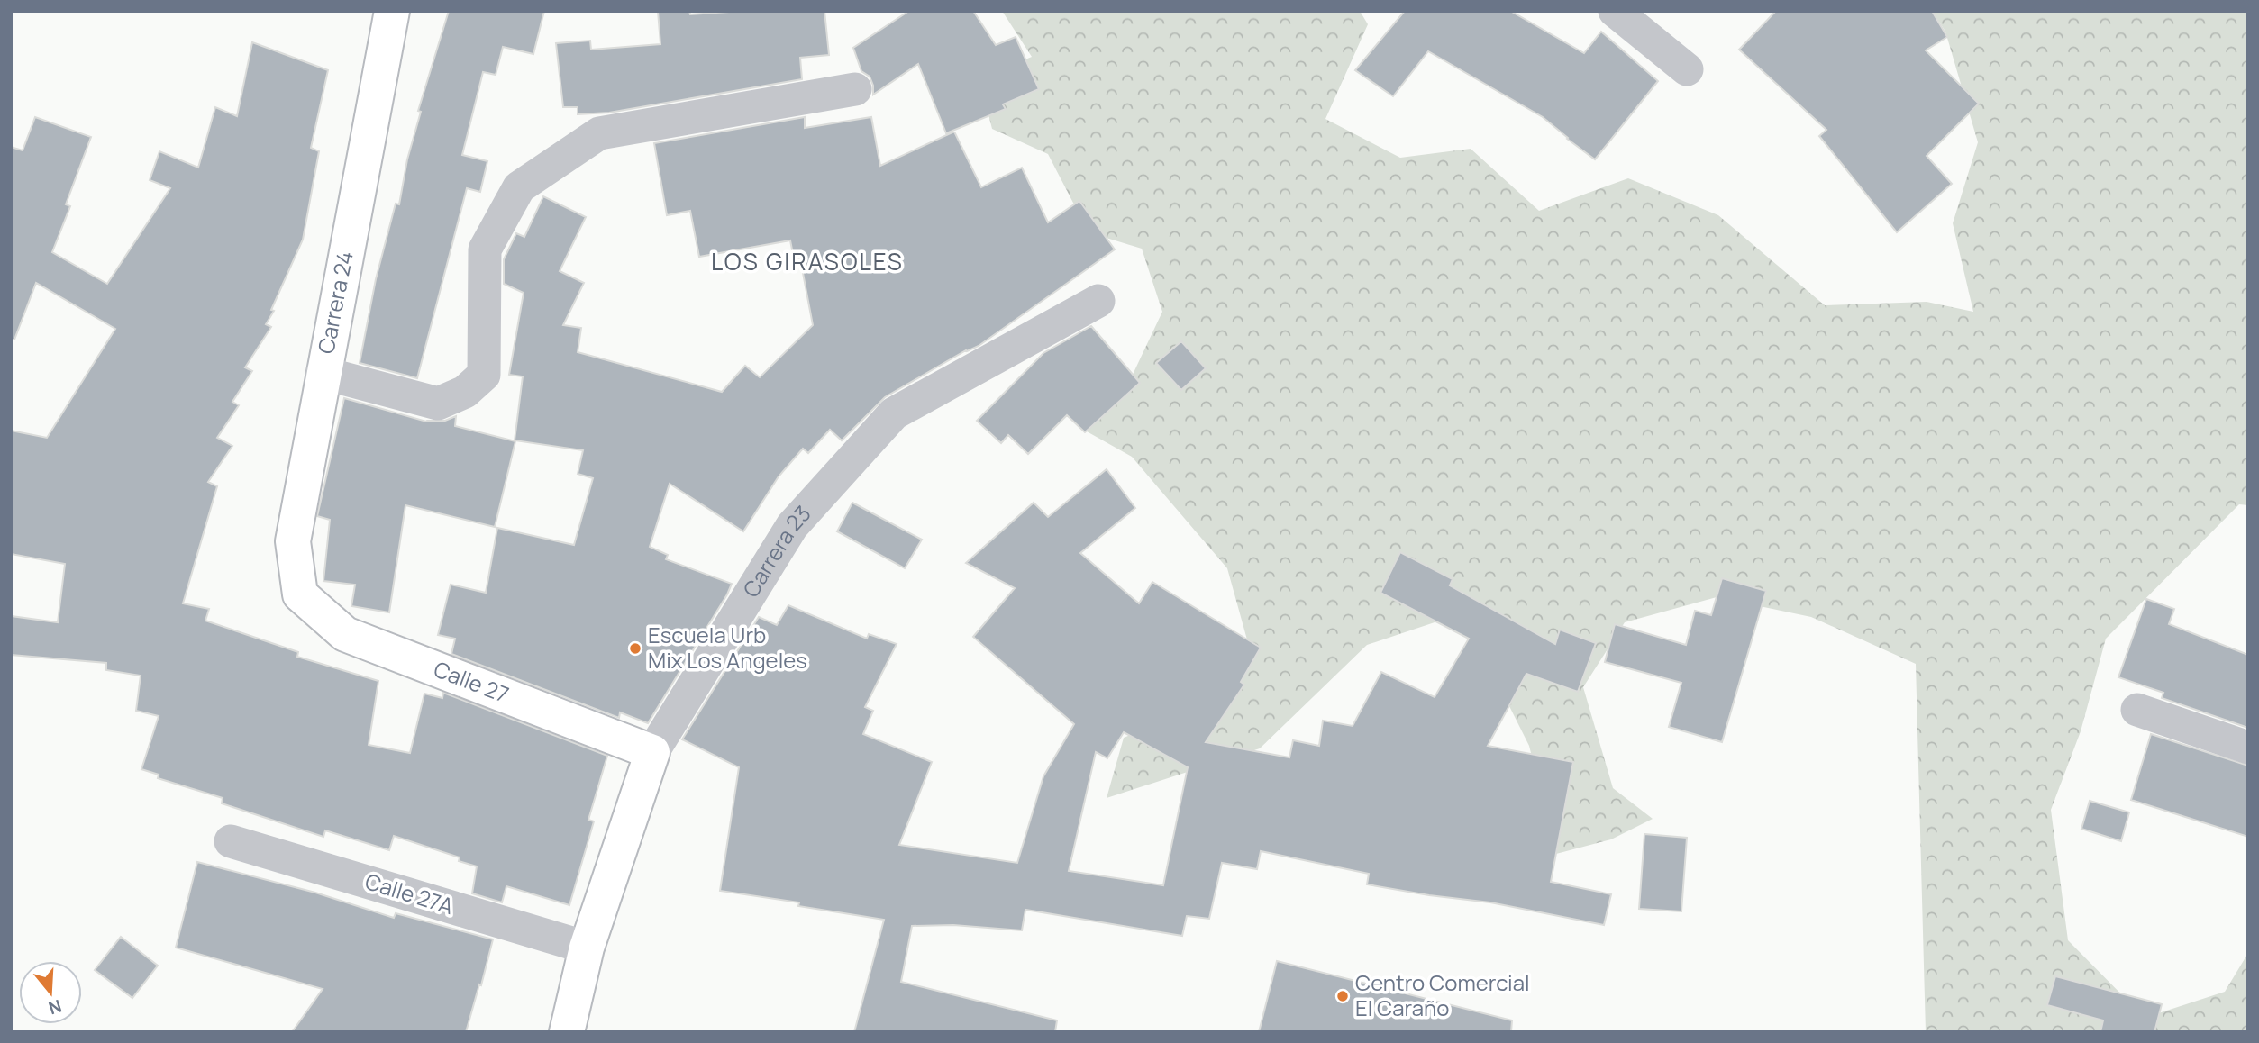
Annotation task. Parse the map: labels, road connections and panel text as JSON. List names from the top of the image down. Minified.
{"streets":{"main road":["Carrera 24","Carrera 23","Calle 27"],"street":["Calle 27A"]},"crossings":[["Carrera 24","Calle 27"],["Carrera 23","Calle 27"],["Carrera 23","Calle 27A"]],"districts":["LOS GIRASOLES"],"places":["Escuela Urb Mix Los Angeles","Centro Comercial El Caraño"],"north":"bottom"}
